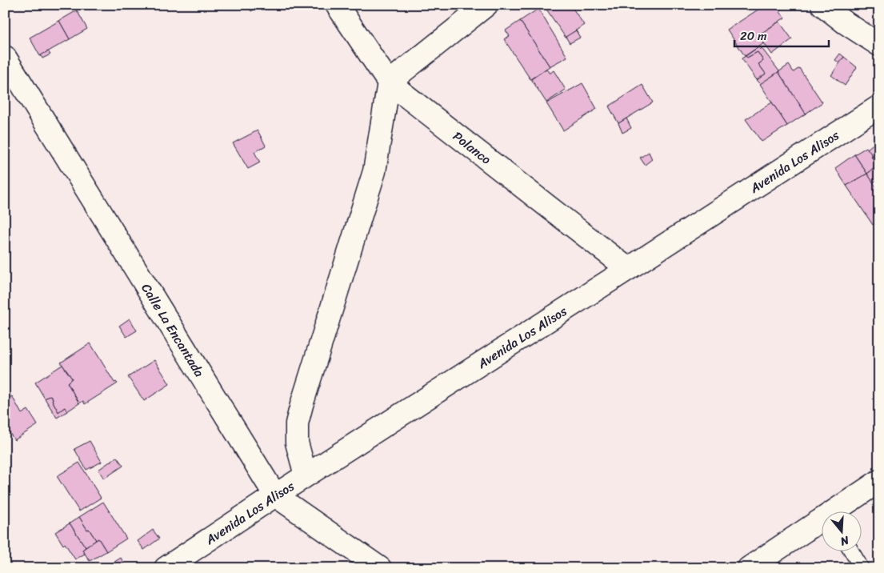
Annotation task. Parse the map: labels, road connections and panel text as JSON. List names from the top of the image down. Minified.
{"streets":{"street":["Polanco","Avenida Los Alisos","Calle La Encantada"]},"crossings":[["Polanco","Avenida Los Alisos"],["Avenida Los Alisos","Calle La Encantada"]],"scale_bar":"20 m","north":"bottom"}
